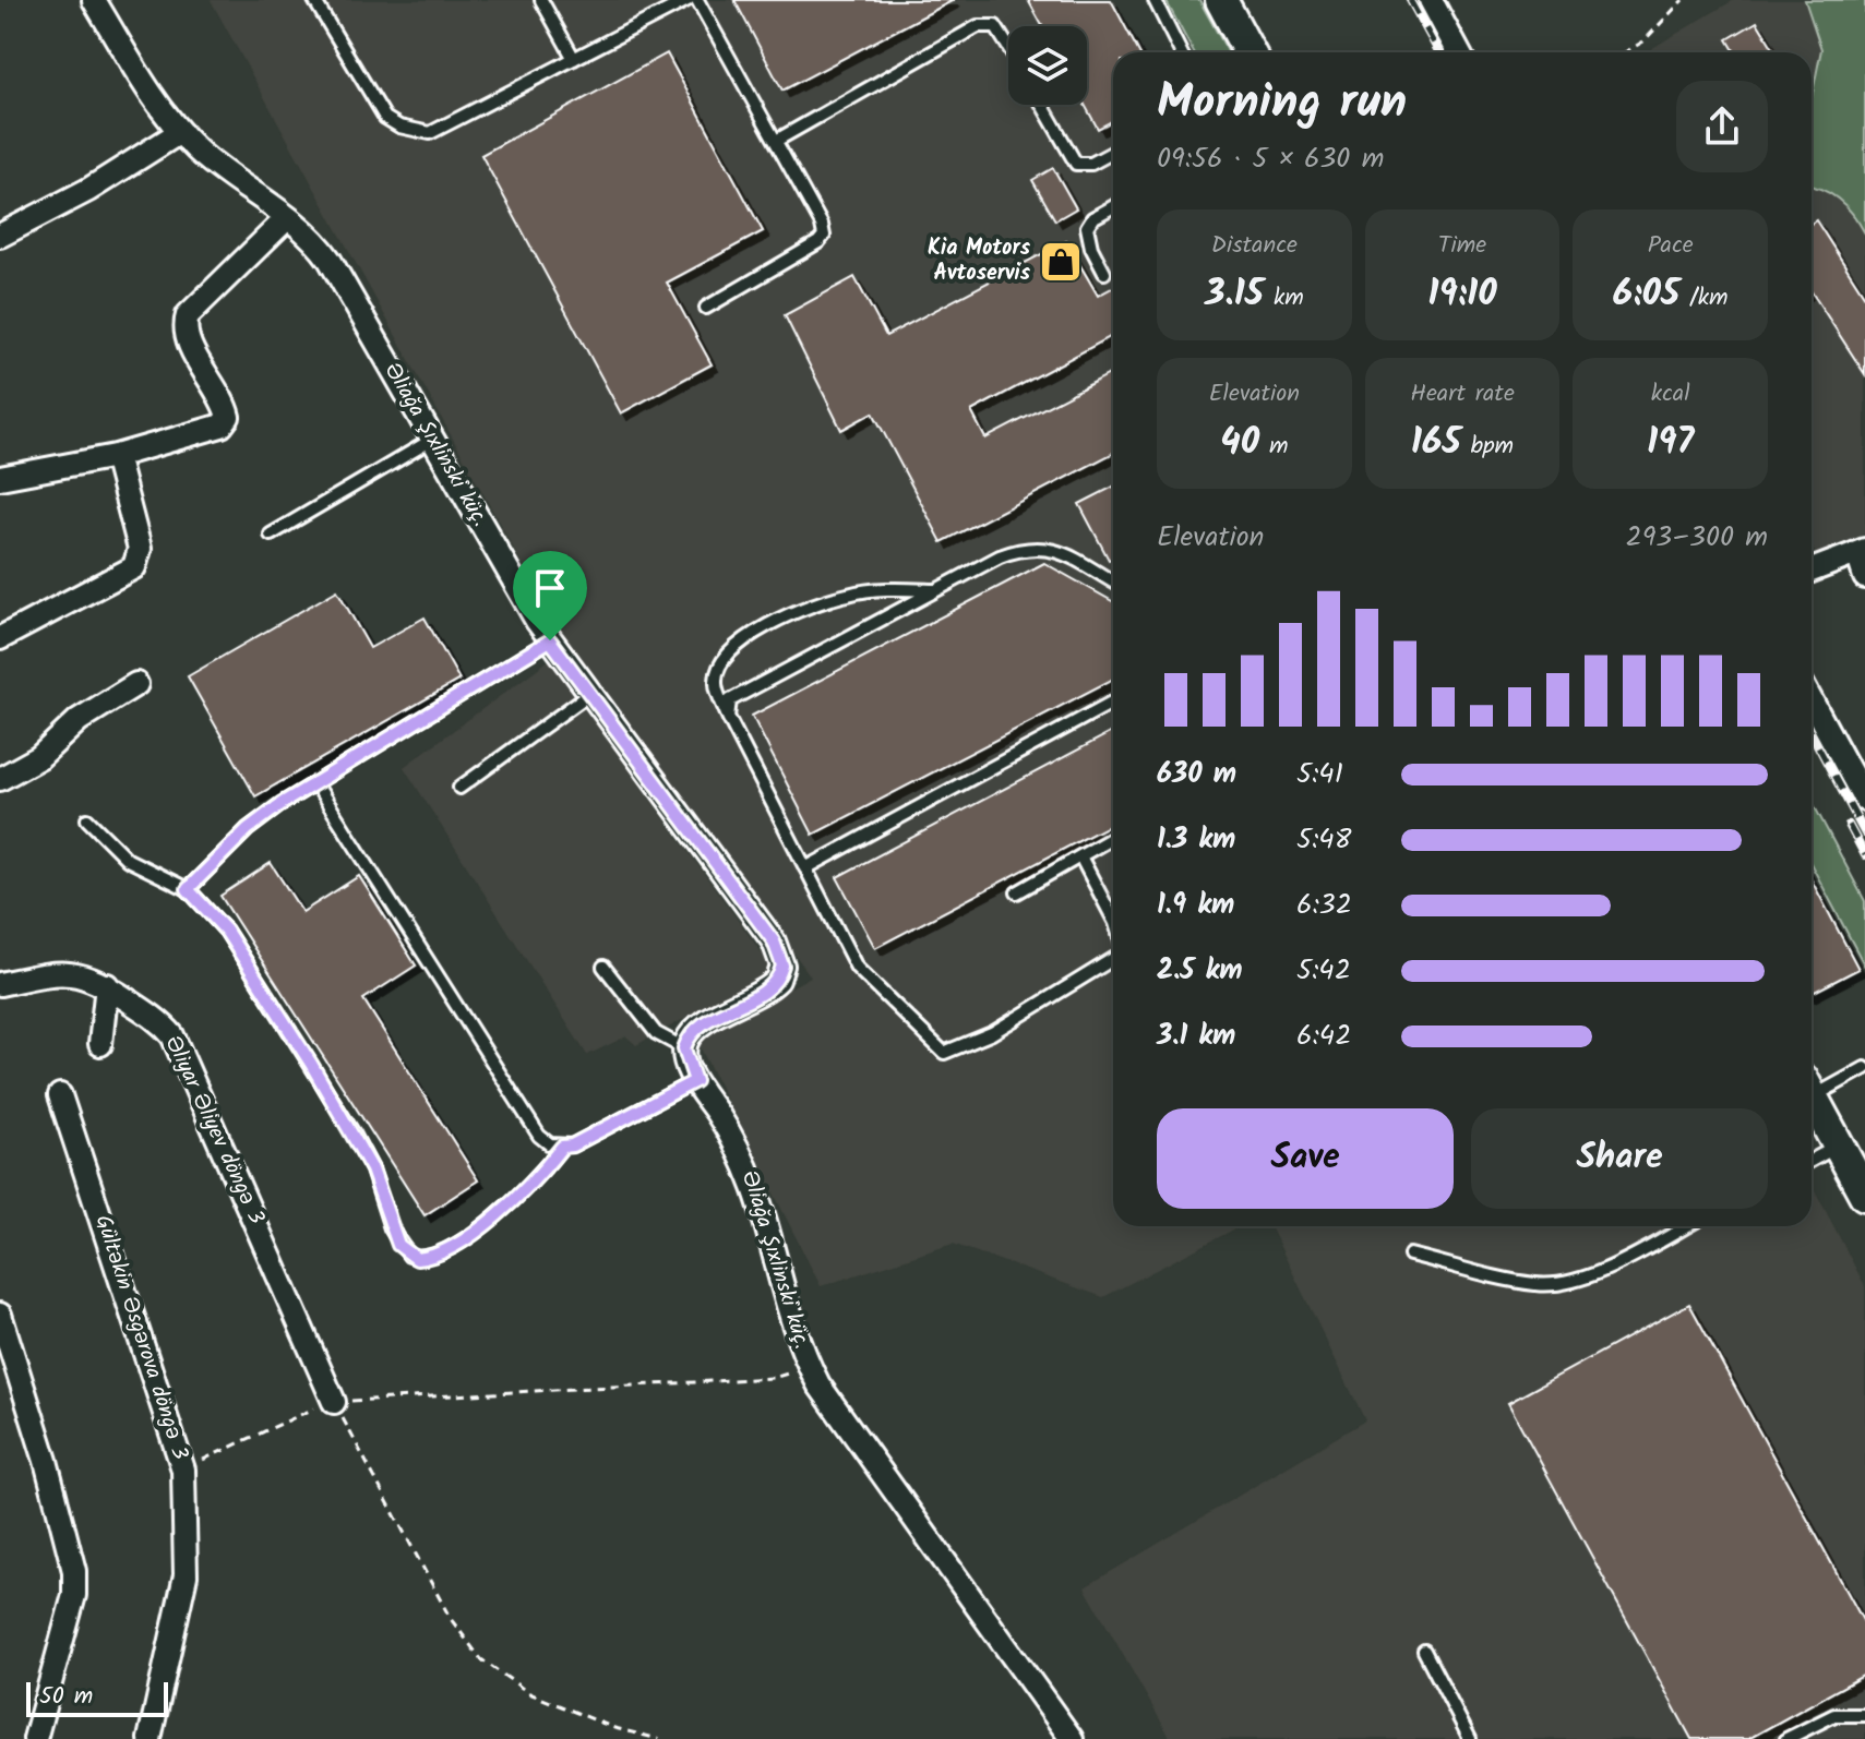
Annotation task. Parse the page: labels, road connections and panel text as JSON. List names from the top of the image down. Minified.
{"streets":{"street":["Əliağa Şıxlinski küç.","Əliyar Əliyev döngə 3","Gültəkin Əsgərova döngə 3"]},"places":{"shop":["Kia Motors Avtoservis"]},"scale_bar":"50 m","page":{"heading":["Morning run","09:56 · 5 × 630 m"],"stats":[["Distance","3.15 km"],["Time","19:10"],["Pace","6:05 /km"],["Elevation","40 m"],["Heart rate","165 bpm"],["kcal","197"]],"chart":["Elevation","293–300 m"],"list":[{"name":"630 m","note":"5:41"},{"name":"1.3 km","note":"5:48"},{"name":"1.9 km","note":"6:32"},{"name":"2.5 km","note":"5:42"},{"name":"3.1 km","note":"6:42"}],"buttons":["Save","Share"],"scale":"50 m"}}
